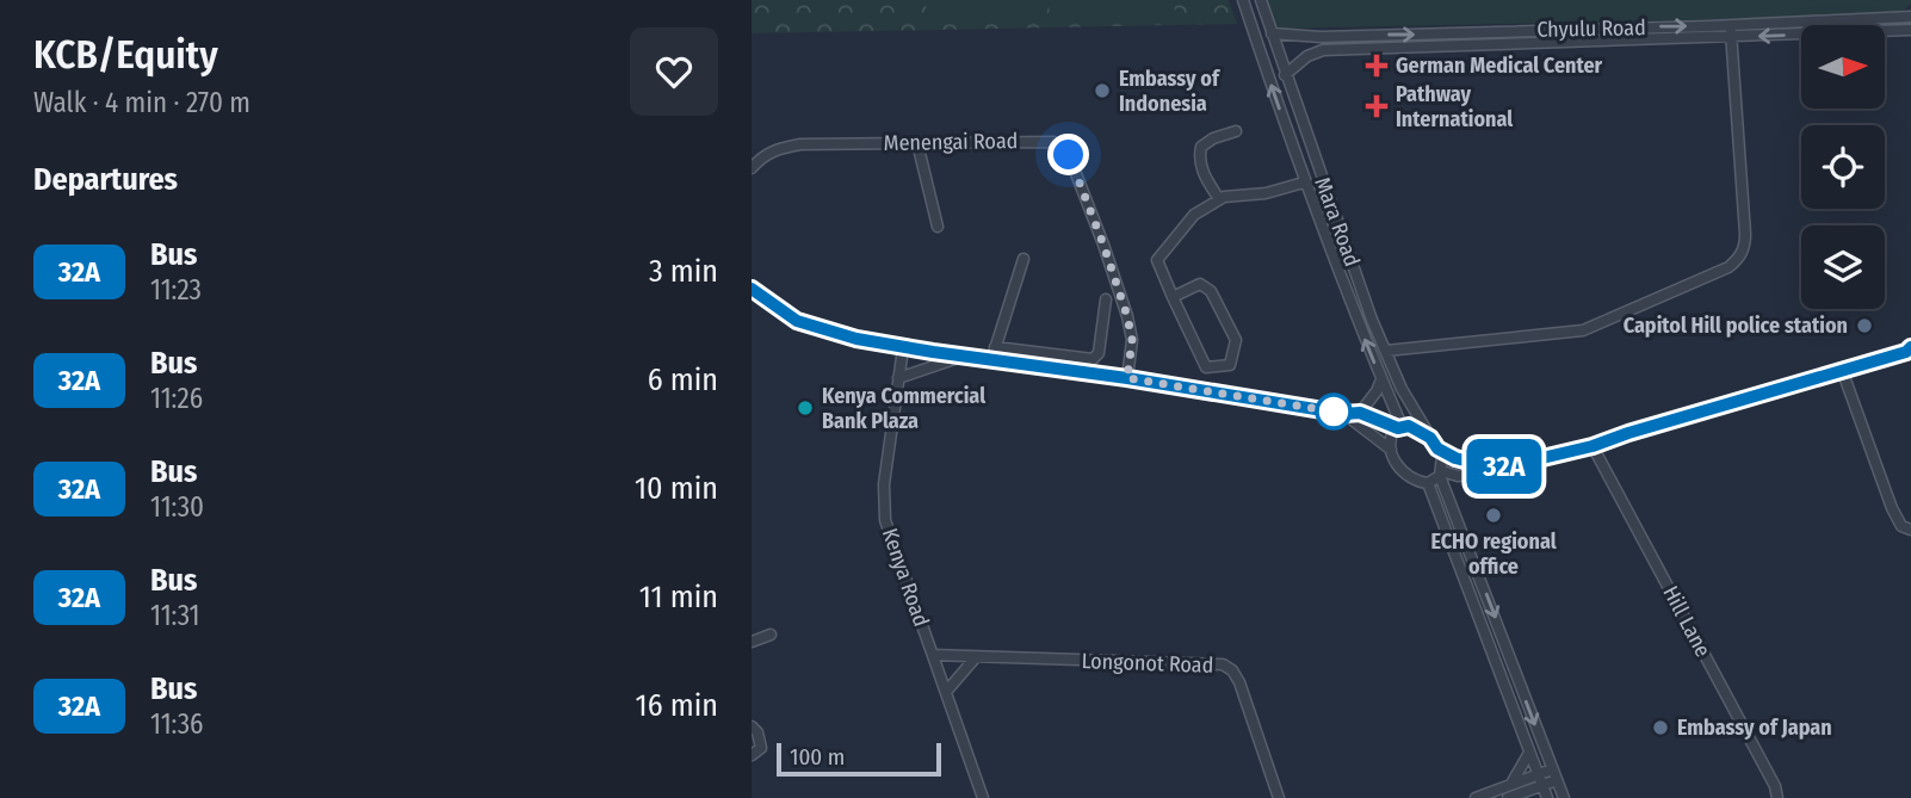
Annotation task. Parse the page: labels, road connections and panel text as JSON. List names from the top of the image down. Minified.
{"streets":{"street":["Chyulu Road","Menengai Road","Mara Road","Kenya Road","Hill Lane","Longonot Road"]},"crossings":[["Chyulu Road","Mara Road"],["Kenya Road","Longonot Road"]],"places":{"health":["German Medical Center","Pathway International"],"other":["Embassy of Indonesia","Capitol Hill police station","Kenya Commercial Bank Plaza","ECHO regional office","Embassy of Japan"]},"lines":["bus line 32A"],"scale_bar":"100 m","north":"right","page":{"heading":[["KCB/Equity","Walk · 4 min · 270 m"],"Departures"],"on_map":"32A","list":[{"mark":"32A","name":"Bus","note":"11:23","value":"3 min"},{"mark":"32A","name":"Bus","note":"11:26","value":"6 min"},{"mark":"32A","name":"Bus","note":"11:30","value":"10 min"},{"mark":"32A","name":"Bus","note":"11:31","value":"11 min"},{"mark":"32A","name":"Bus","note":"11:36","value":"16 min"}],"scale":"100 m"}}
